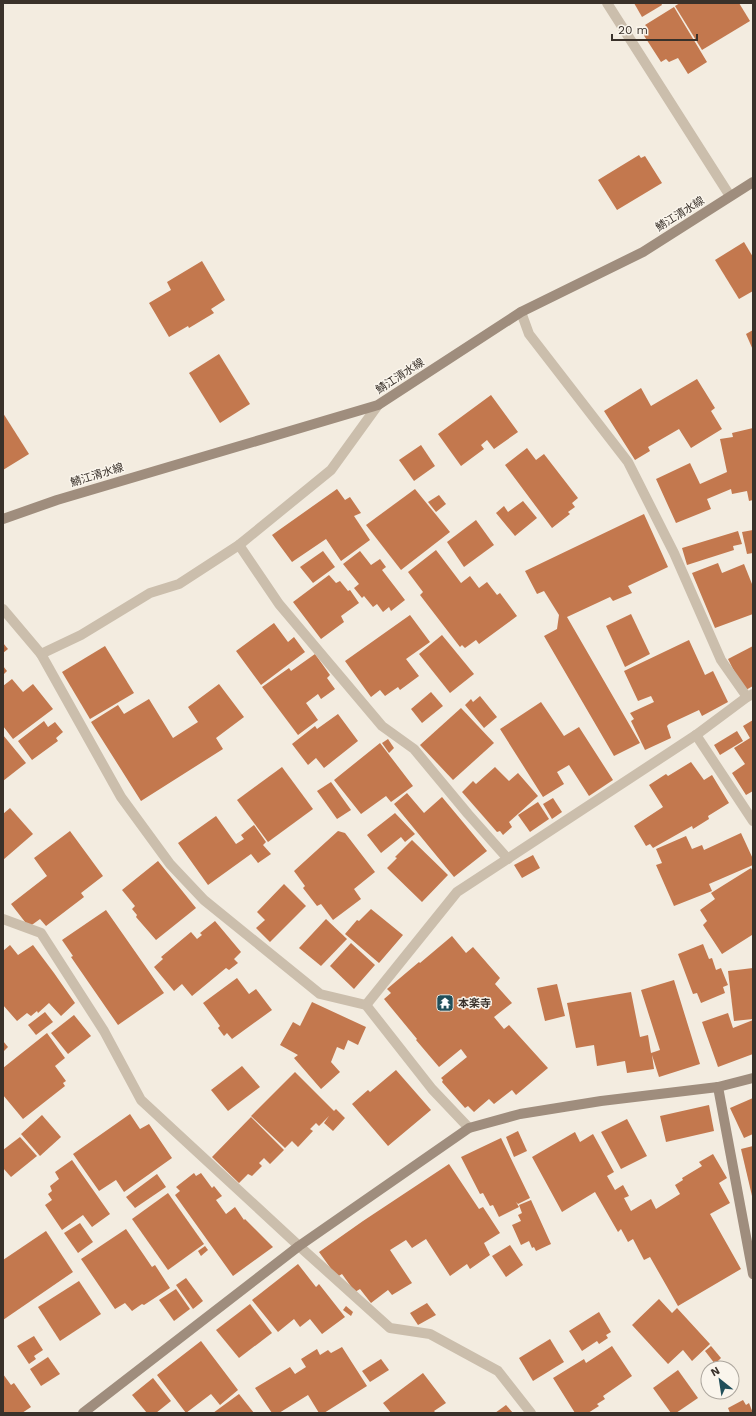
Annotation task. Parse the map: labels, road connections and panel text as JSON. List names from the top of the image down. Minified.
{"streets":{"street":["鯖江清水線"]},"places":{"temple":["本楽寺"]},"scale_bar":"20 m","north":"top left"}
